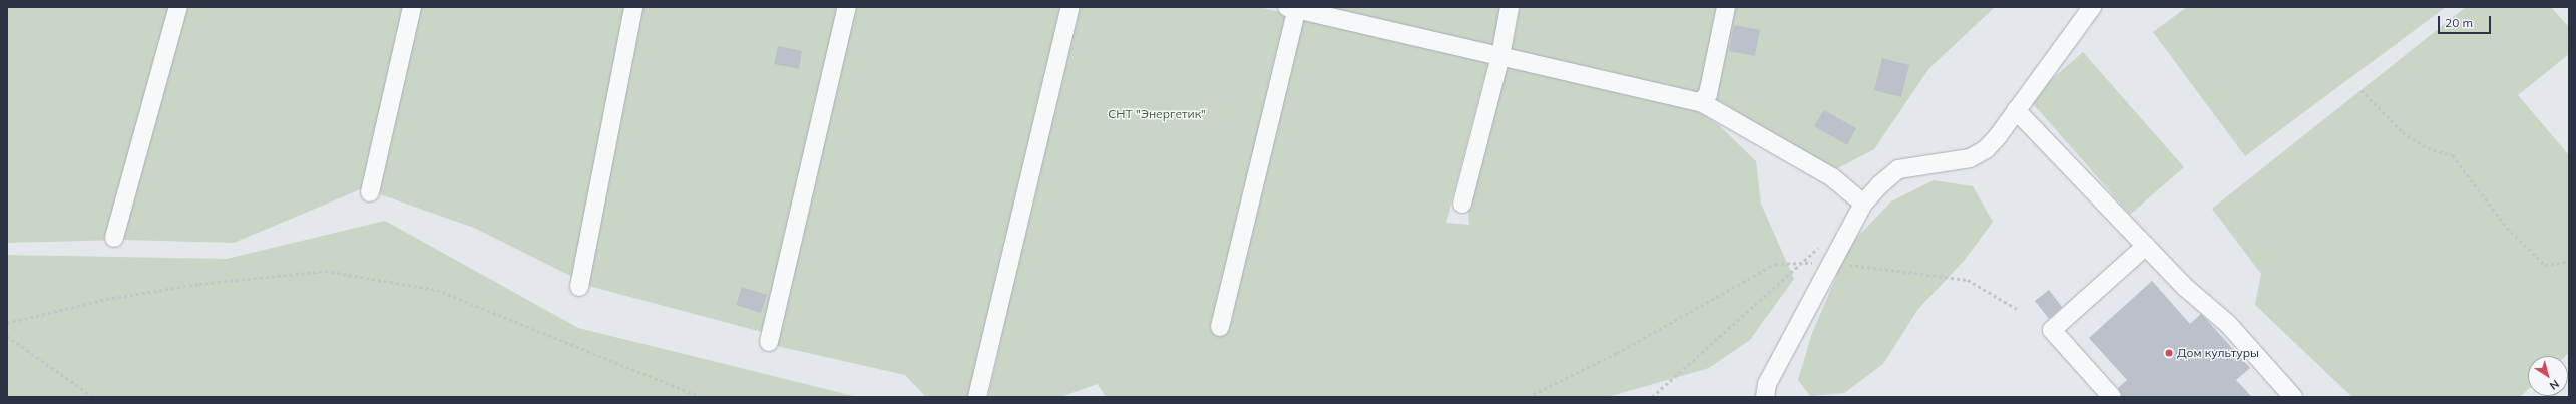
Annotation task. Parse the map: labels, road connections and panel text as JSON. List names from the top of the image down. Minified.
{"parks":["СНТ \"Энергетик\""],"places":["Дом культуры"],"scale_bar":"20 m","north":"bottom right"}
